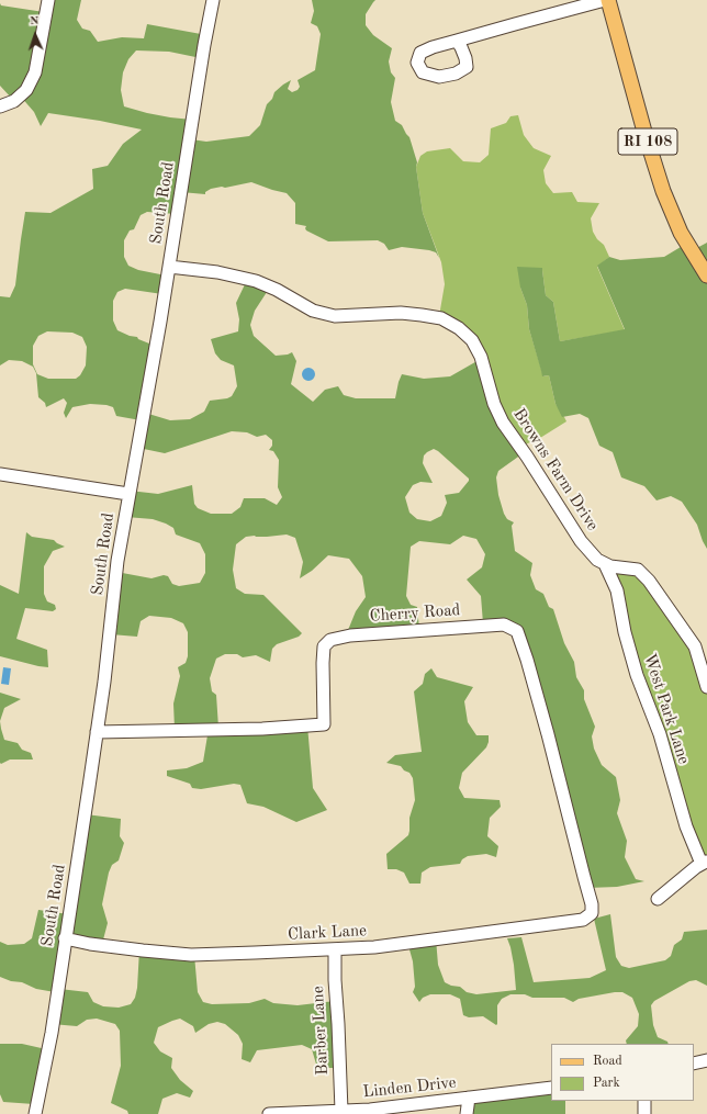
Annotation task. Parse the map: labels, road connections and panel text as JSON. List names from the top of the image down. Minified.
{"streets":{"main road":["RI 108"],"street":["South Road","Browns Farm Drive","Cherry Road","West Park Lane","Clark Lane","Barber Lane","Linden Drive"]},"crossings":[["South Road","Browns Farm Drive"],["South Road","Cherry Road"],["South Road","Clark Lane"],["Browns Farm Drive","West Park Lane"],["Cherry Road","Clark Lane"],["Clark Lane","Barber Lane"],["Barber Lane","Linden Drive"]],"legend":["Road","Park"],"north":"top"}
